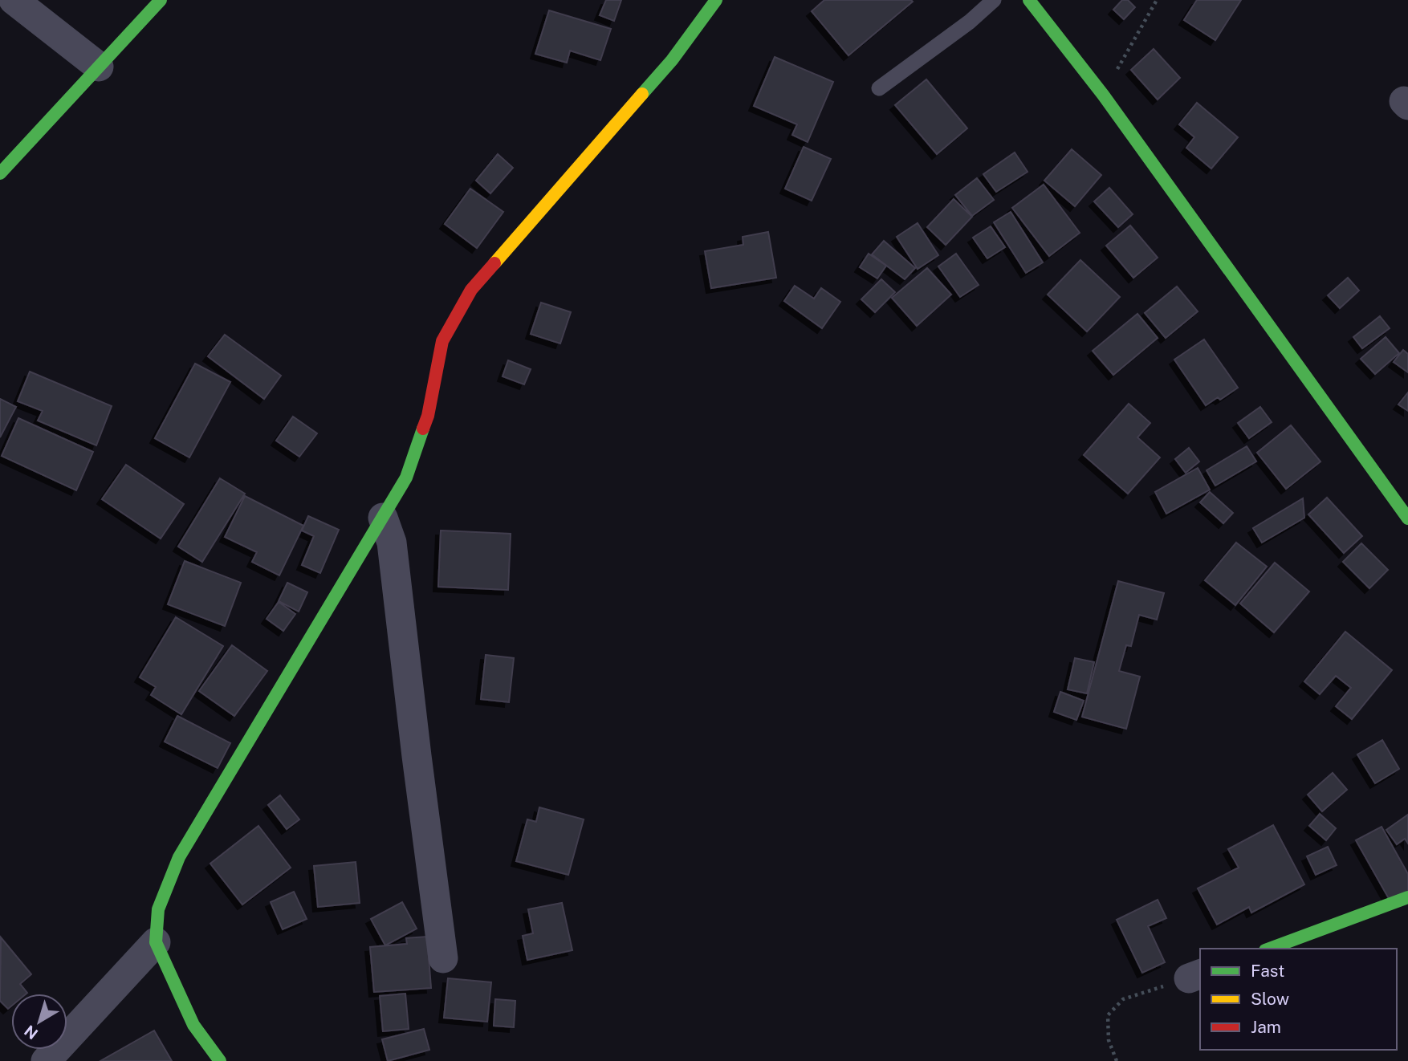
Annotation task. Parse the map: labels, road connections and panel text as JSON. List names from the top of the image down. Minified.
{"legend":["Fast","Slow","Jam"],"north":"bottom left"}
